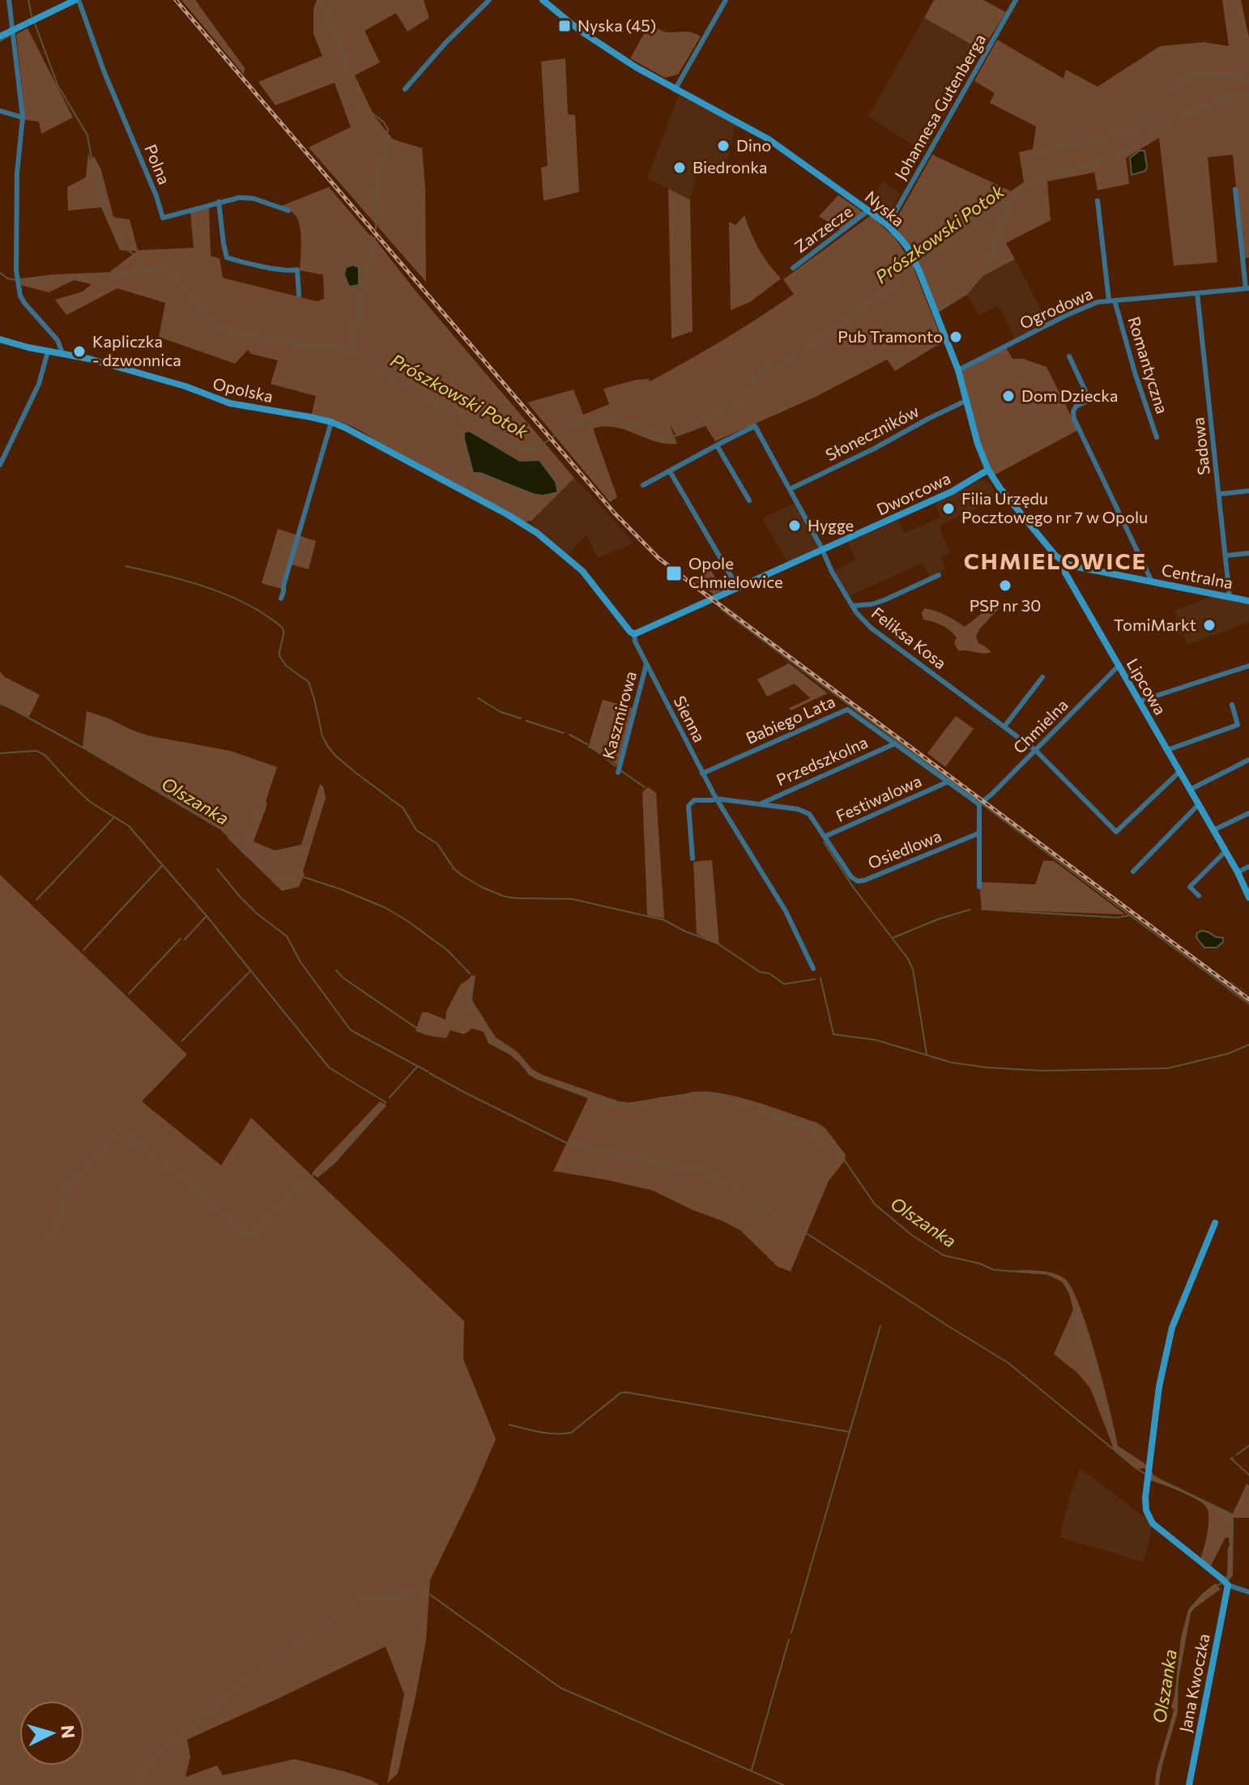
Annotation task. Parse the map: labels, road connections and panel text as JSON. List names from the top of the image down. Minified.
{"streets":{"street":["Johannesa Gutenberga","Polna","Nyska","Zarzecze","Ogrodowa","Romantyczna","Opolska","Słoneczników","Sadowa","Dworcowa","Centralna","Feliksa Kosa","Lipcowa","Kaszmirowa","Sienna","Babiego Lata","Chmielna","Przedszkolna","Festiwalowa","Osiedlowa","Jana Kwoczka"]},"crossings":[["Johannesa Gutenberga","Nyska"],["Nyska","Zarzecze"],["Nyska","Ogrodowa"],["Nyska","Słoneczników"],["Nyska","Dworcowa"],["Nyska","Centralna"],["Nyska","Lipcowa"],["Ogrodowa","Romantyczna"],["Ogrodowa","Sadowa"],["Opolska","Sienna"],["Słoneczników","Feliksa Kosa"],["Sadowa","Centralna"],["Dworcowa","Feliksa Kosa"],["Dworcowa","Sienna"],["Centralna","Lipcowa"],["Feliksa Kosa","Lipcowa"],["Feliksa Kosa","Chmielna"],["Lipcowa","Chmielna"],["Kaszmirowa","Sienna"],["Sienna","Babiego Lata"],["Sienna","Festiwalowa"],["Babiego Lata","Chmielna"],["Babiego Lata","Przedszkolna"],["Babiego Lata","Festiwalowa"],["Przedszkolna","Festiwalowa"],["Festiwalowa","Osiedlowa"]],"districts":["CHMIELOWICE"],"water":["Prószkowski Potok","Olszanka"],"places":{"transit":["Nyska (45)","Opole Chmielowice"],"other":["Dino","Biedronka","Pub Tramonto","Kapliczka - dzwonnica","Dom Dziecka","Filia Urzędu Pocztowego nr 7 w Opolu","Hygge","PSP nr 30","TomiMarkt"]},"north":"right"}
